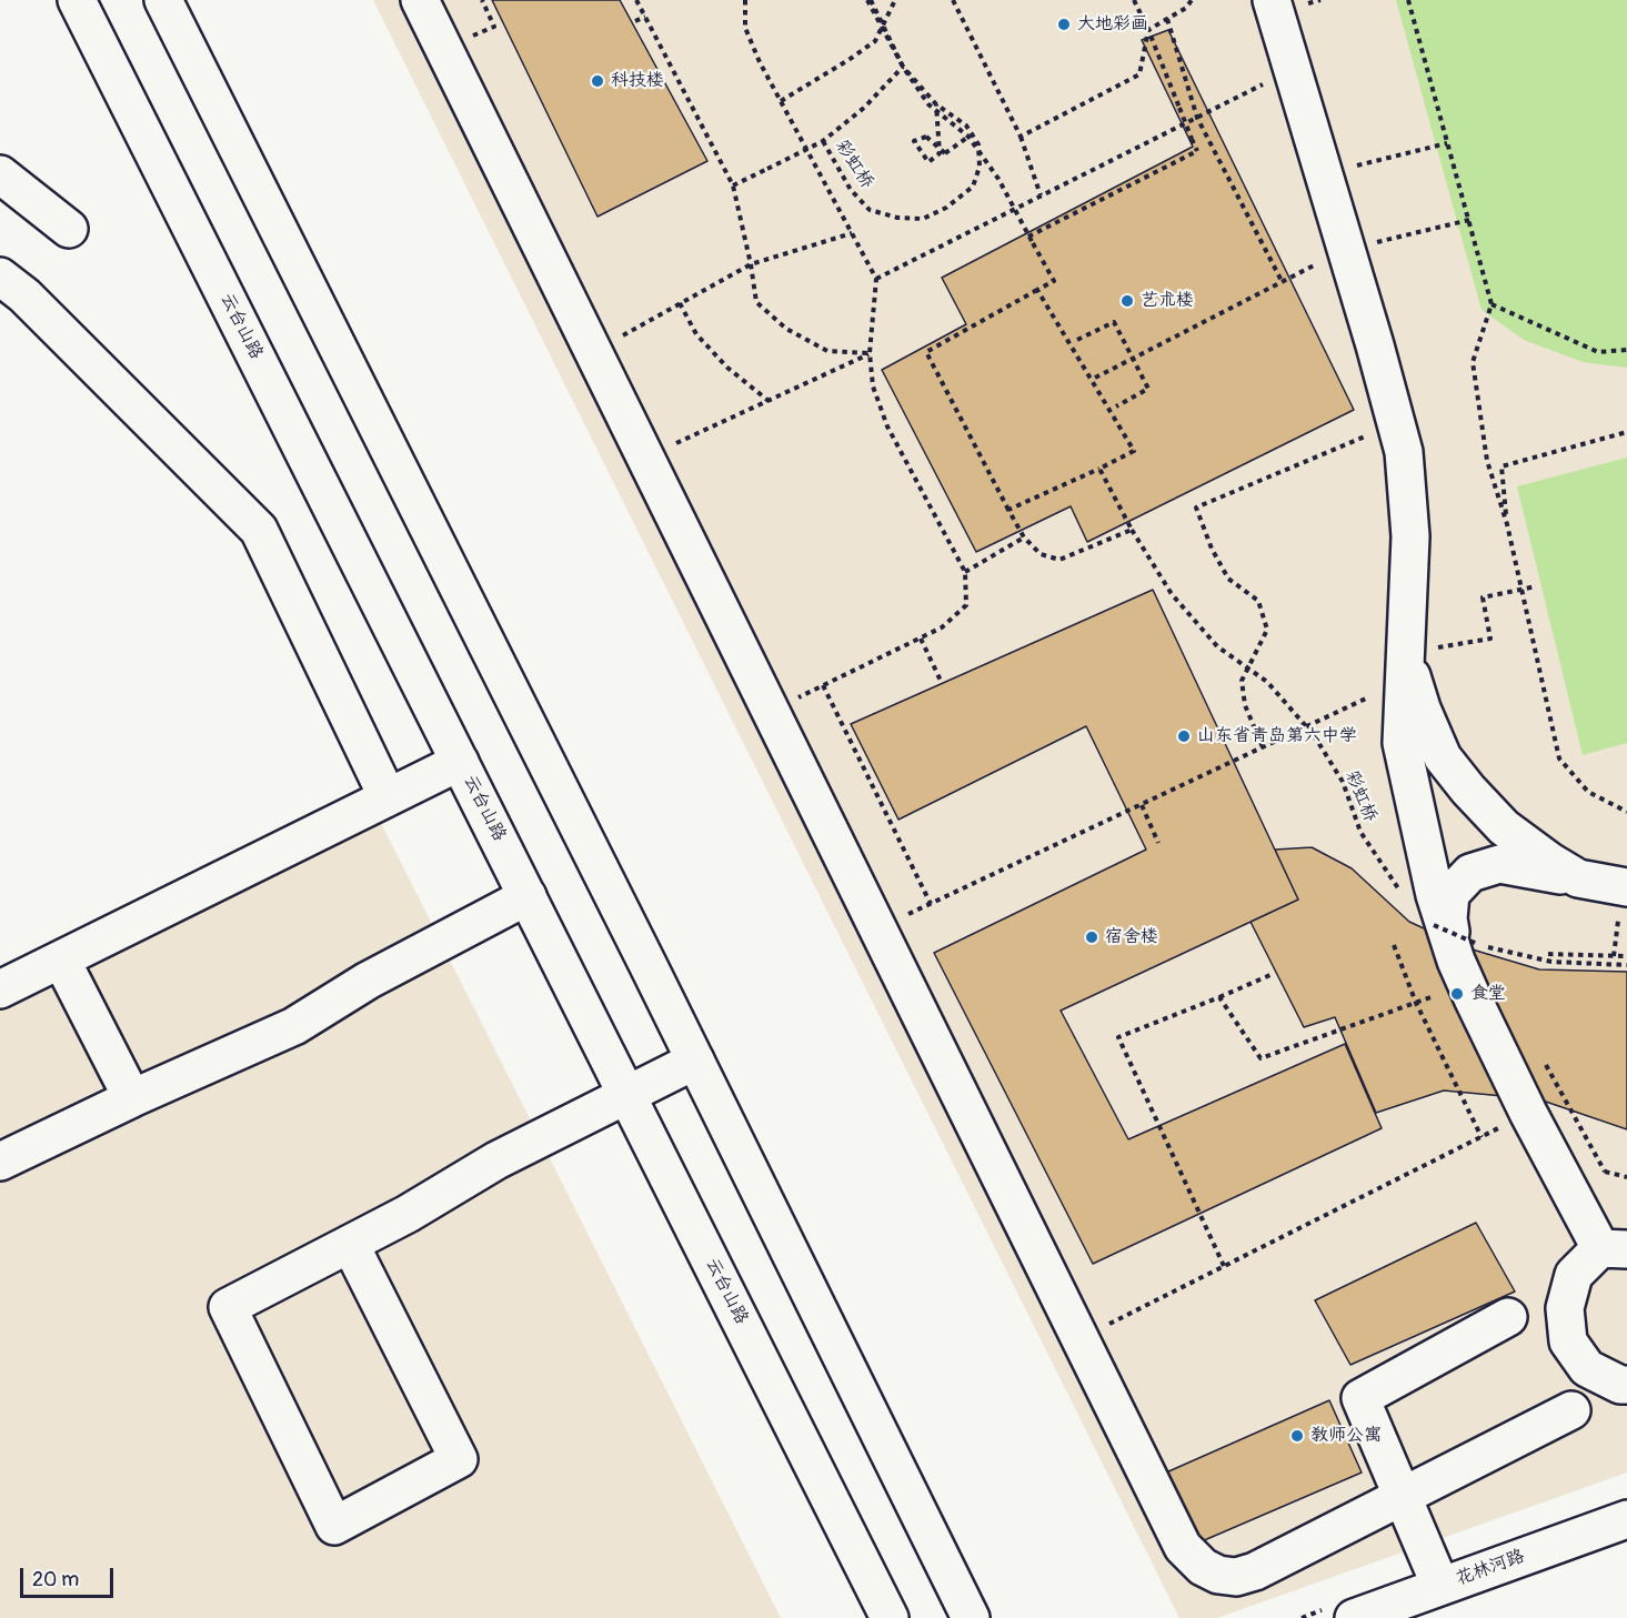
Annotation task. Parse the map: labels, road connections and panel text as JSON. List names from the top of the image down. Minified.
{"streets":{"street":["云台山路","花林河路"],"path":["彩虹桥"]},"places":["大地彩画","科技楼","艺术楼","山东省青岛第六中学","宿舍楼","食堂","教师公寓"],"scale_bar":"20 m"}
